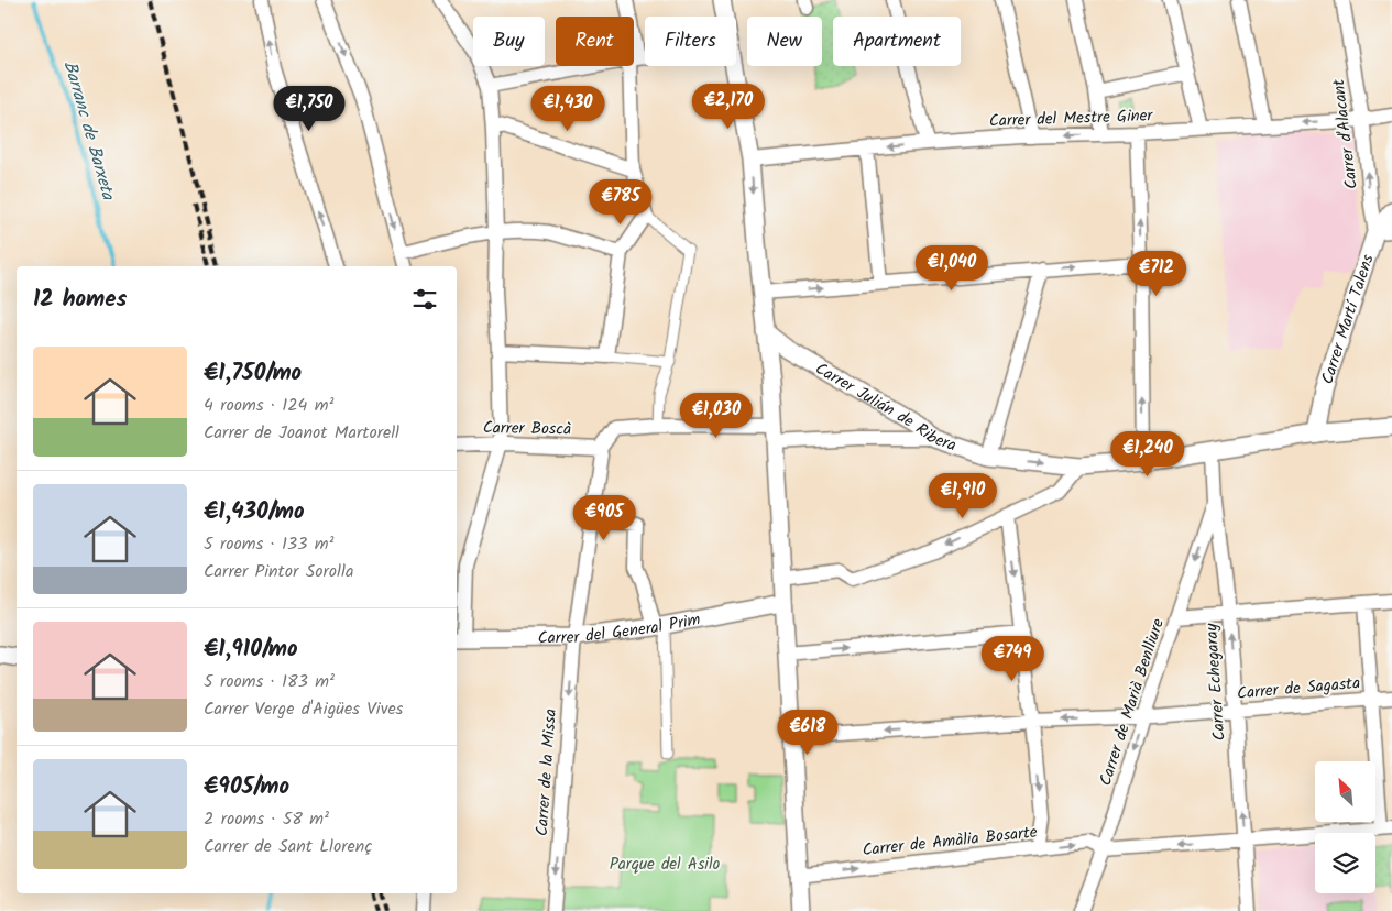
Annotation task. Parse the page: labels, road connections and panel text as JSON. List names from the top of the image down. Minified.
{"streets":{"street":["Carrer del Mestre Giner","Carrer d'Alacant","Carrer Martí Talens","Carrer Julián de Ribera","Carrer Boscà","Carrer del General Prim","Carrer Echegaray","Carrer de Sagasta","Carrer de Marià Benlliure","Carrer de la Missa","Carrer de Amàlia Bosarte"]},"crossings":[["Carrer del Mestre Giner","Carrer d'Alacant"],["Carrer d'Alacant","Carrer Martí Talens"],["Carrer Martí Talens","Carrer Julián de Ribera"],["Carrer Julián de Ribera","Carrer Echegaray"],["Carrer Boscà","Carrer de la Missa"],["Carrer del General Prim","Carrer de la Missa"],["Carrer Echegaray","Carrer de Sagasta"],["Carrer Echegaray","Carrer de Marià Benlliure"],["Carrer Echegaray","Carrer de Amàlia Bosarte"],["Carrer de Sagasta","Carrer de Marià Benlliure"],["Carrer de Marià Benlliure","Carrer de Amàlia Bosarte"]],"one_way":["Carrer d'Alacant","Carrer Echegaray"],"water":["Barranc de Barxeta"],"parks":["Parque del Asilo"],"north":"top left","page":{"chip":["Buy","Rent","Filters","New","Apartment"],"price":["€2,170","€1,750","€1,430","€785","€1,040","€712","€1,030","€1,240","€1,910","€905","€749","€618"],"heading":"12 homes","list":[{"name":"€1,750/mo","note":"4 rooms · 124 m² · Carrer de Joanot Martorell"},{"name":"€1,430/mo","note":"5 rooms · 133 m² · Carrer Pintor Sorolla"},{"name":"€1,910/mo","note":"5 rooms · 183 m² · Carrer Verge d'Aigües Vives"},{"name":"€905/mo","note":"2 rooms · 58 m² · Carrer de Sant Llorenç"}]}}
